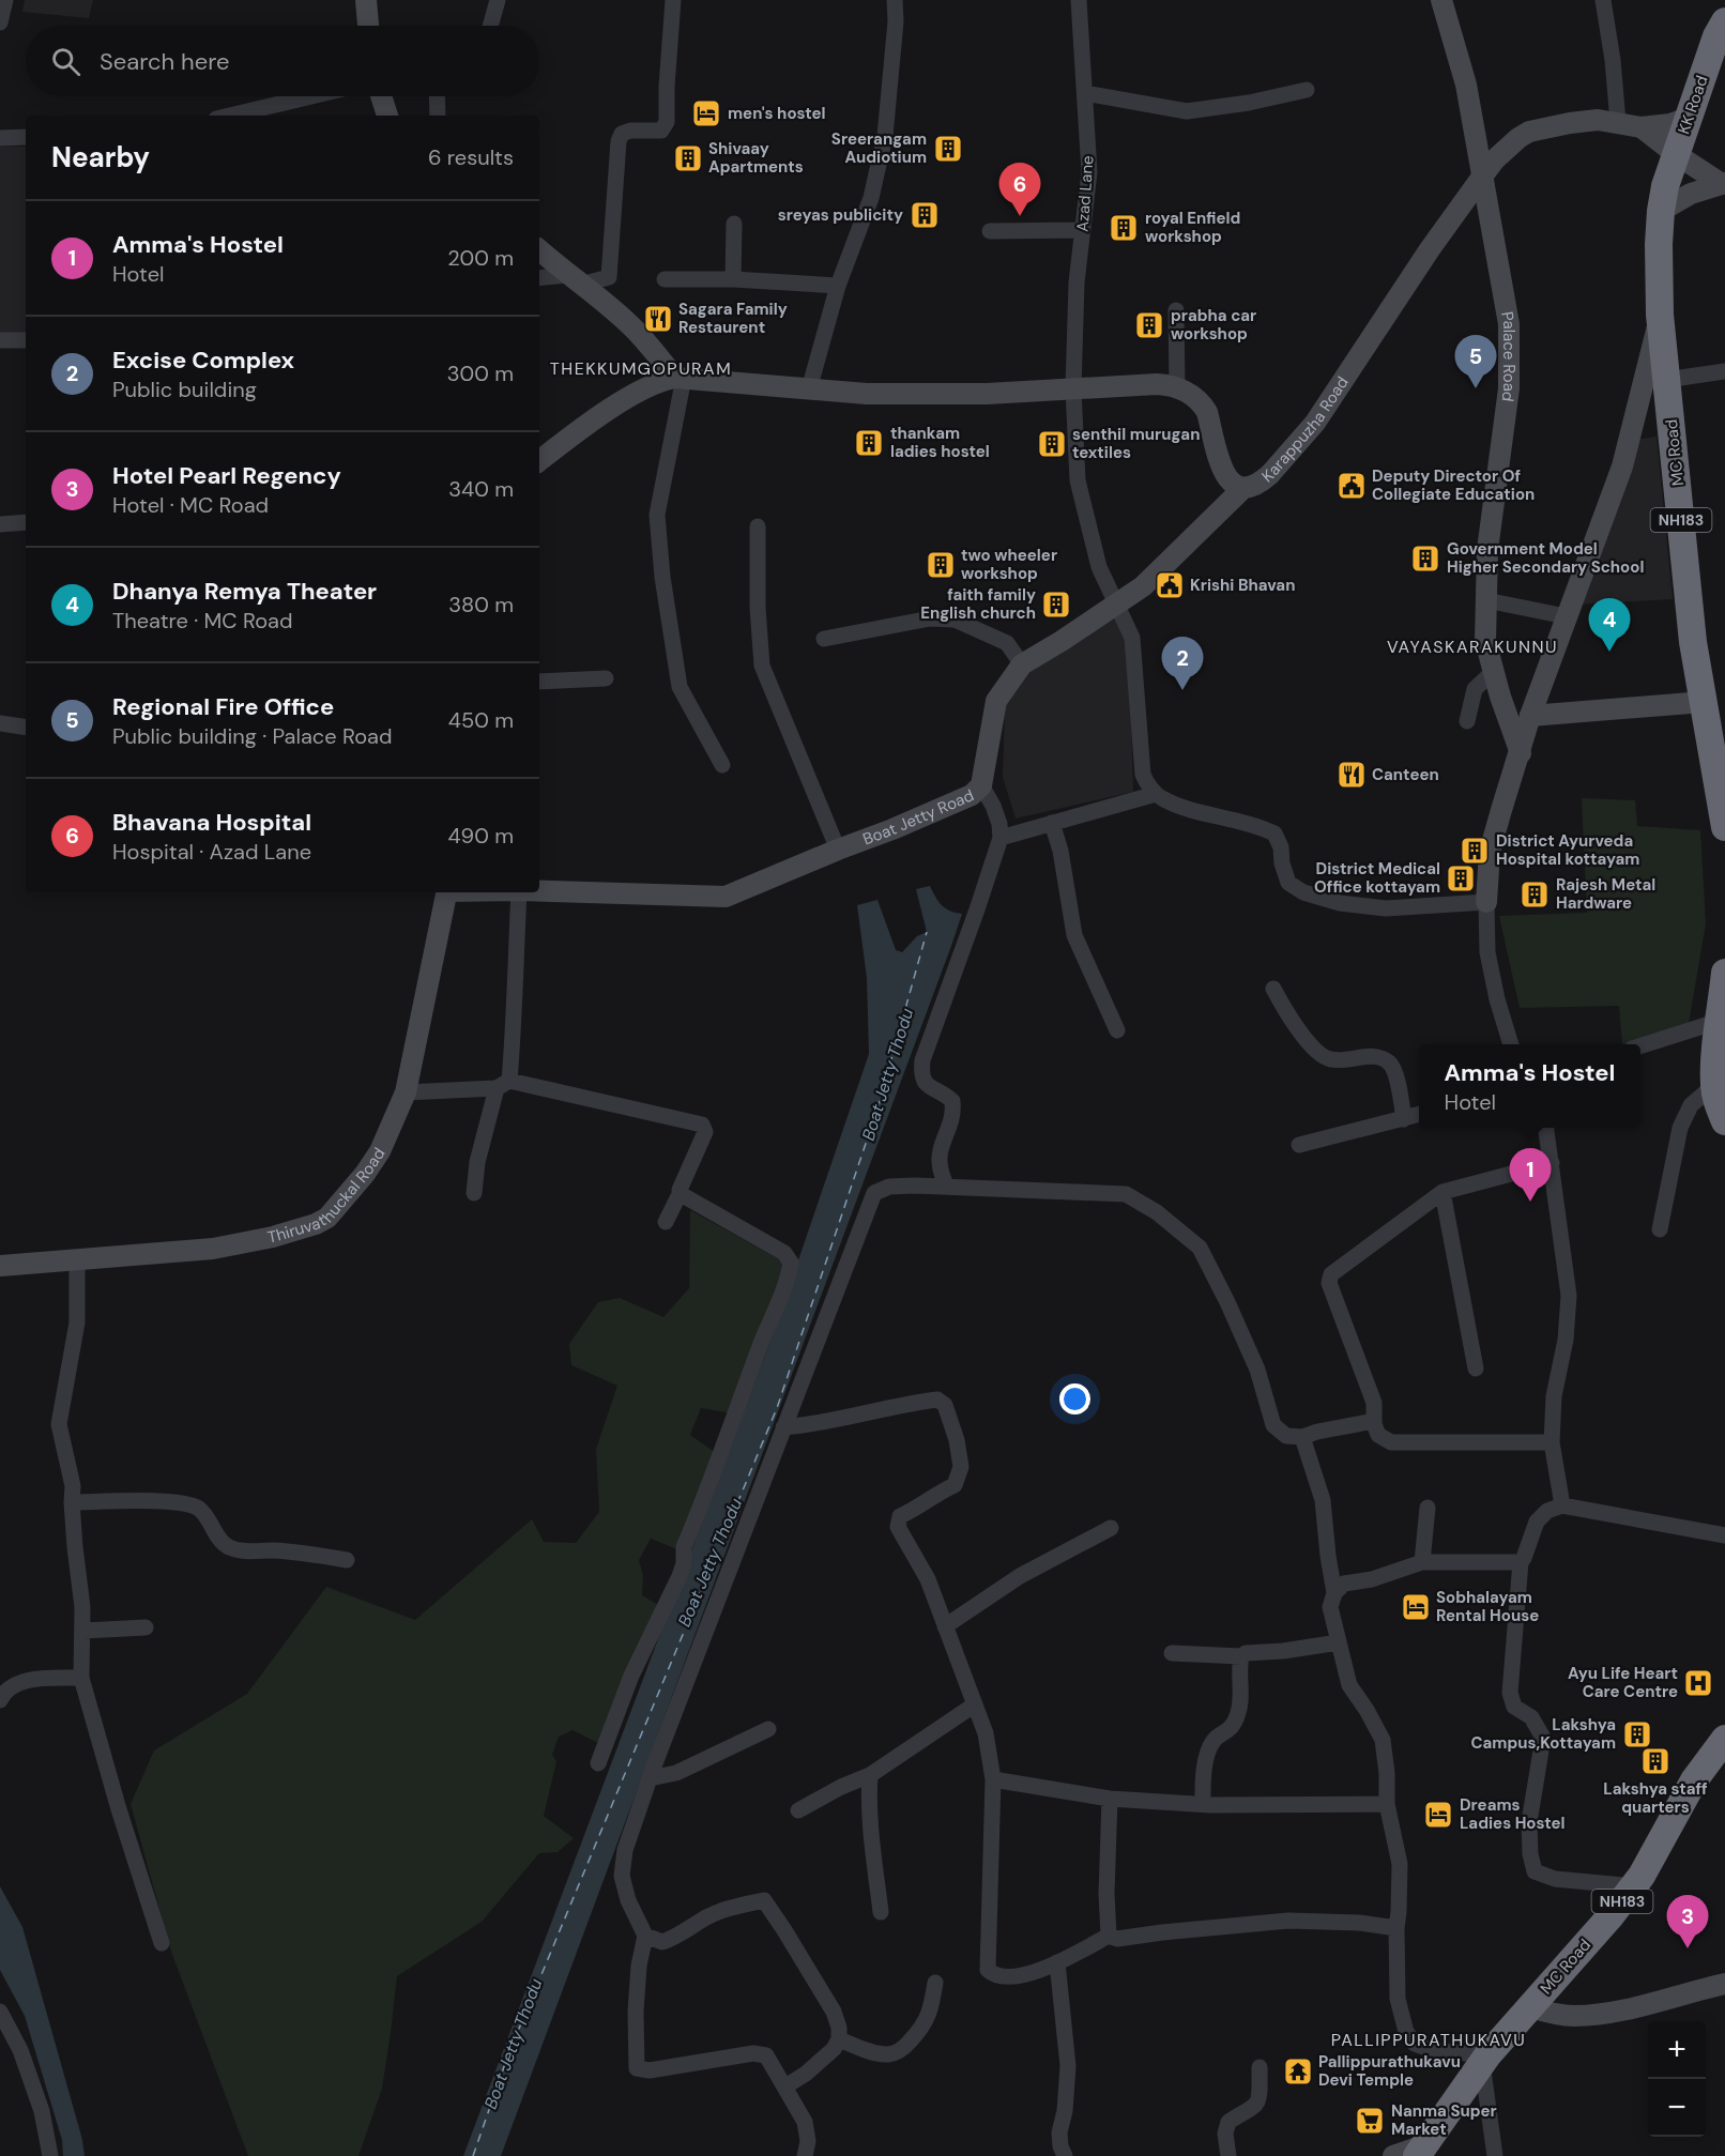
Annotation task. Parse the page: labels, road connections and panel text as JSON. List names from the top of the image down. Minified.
{"streets":{"highway":["KK Road","MC Road","NH183"],"main road":["Palace Road","Karappuzha Road","Boat Jetty Road","Thiruvathuckal Road"],"street":["Azad Lane"]},"crossings":[["KK Road","Karappuzha Road"],["KK Road","MC Road"],["Azad Lane","Karappuzha Road"],["Azad Lane","Boat Jetty Road"],["Palace Road","Karappuzha Road"],["Karappuzha Road","MC Road"],["Karappuzha Road","Boat Jetty Road"]],"districts":["THEKKUMGOPURAM","VAYASKARAKUNNU","PALLIPPURATHUKAVU"],"water":["Boat Jetty Thodu"],"places":{"hotel":["men's hostel","Sobhalayam Rental House","Dreams Ladies Hostel"],"building":["Sreerangam Audiotium","Shivaay Apartments","sreyas publicity","royal Enfield workshop","prabha car workshop","thankam ladies hostel","senthil murugan textiles","Government Model Higher Secondary School","two wheeler workshop","faith family English church","District Ayurveda Hospital kottayam","District Medical Office kottayam","Rajesh Metal Hardware","Lakshya Campus,Kottayam","Lakshya staff quarters"],"restaurant":["Sagara Family Restaurent","Canteen"],"public building":["Deputy Director Of Collegiate Education","Krishi Bhavan"],"hospital":["Ayu Life Heart Care Centre"],"temple":["Pallippurathukavu Devi Temple"],"supermarket":["Nanma Super Market"]},"page":{"search":"Search here","heading":["Nearby","6 results"],"pins":["6","5","4","2","1","3"],"list":[{"mark":"1","name":"Amma's Hostel","note":"Hotel","value":"200 m"},{"mark":"2","name":"Excise Complex","note":"Public building","value":"300 m"},{"mark":"3","name":"Hotel Pearl Regency","note":"Hotel · MC Road","value":"340 m"},{"mark":"4","name":"Dhanya Remya Theater","note":"Theatre · MC Road","value":"380 m"},{"mark":"5","name":"Regional Fire Office","note":"Public building · Palace Road","value":"450 m"},{"mark":"6","name":"Bhavana Hospital","note":"Hospital · Azad Lane","value":"490 m"}],"popup":["Amma's Hostel","Hotel"],"map_buttons":["+","−"]}}
